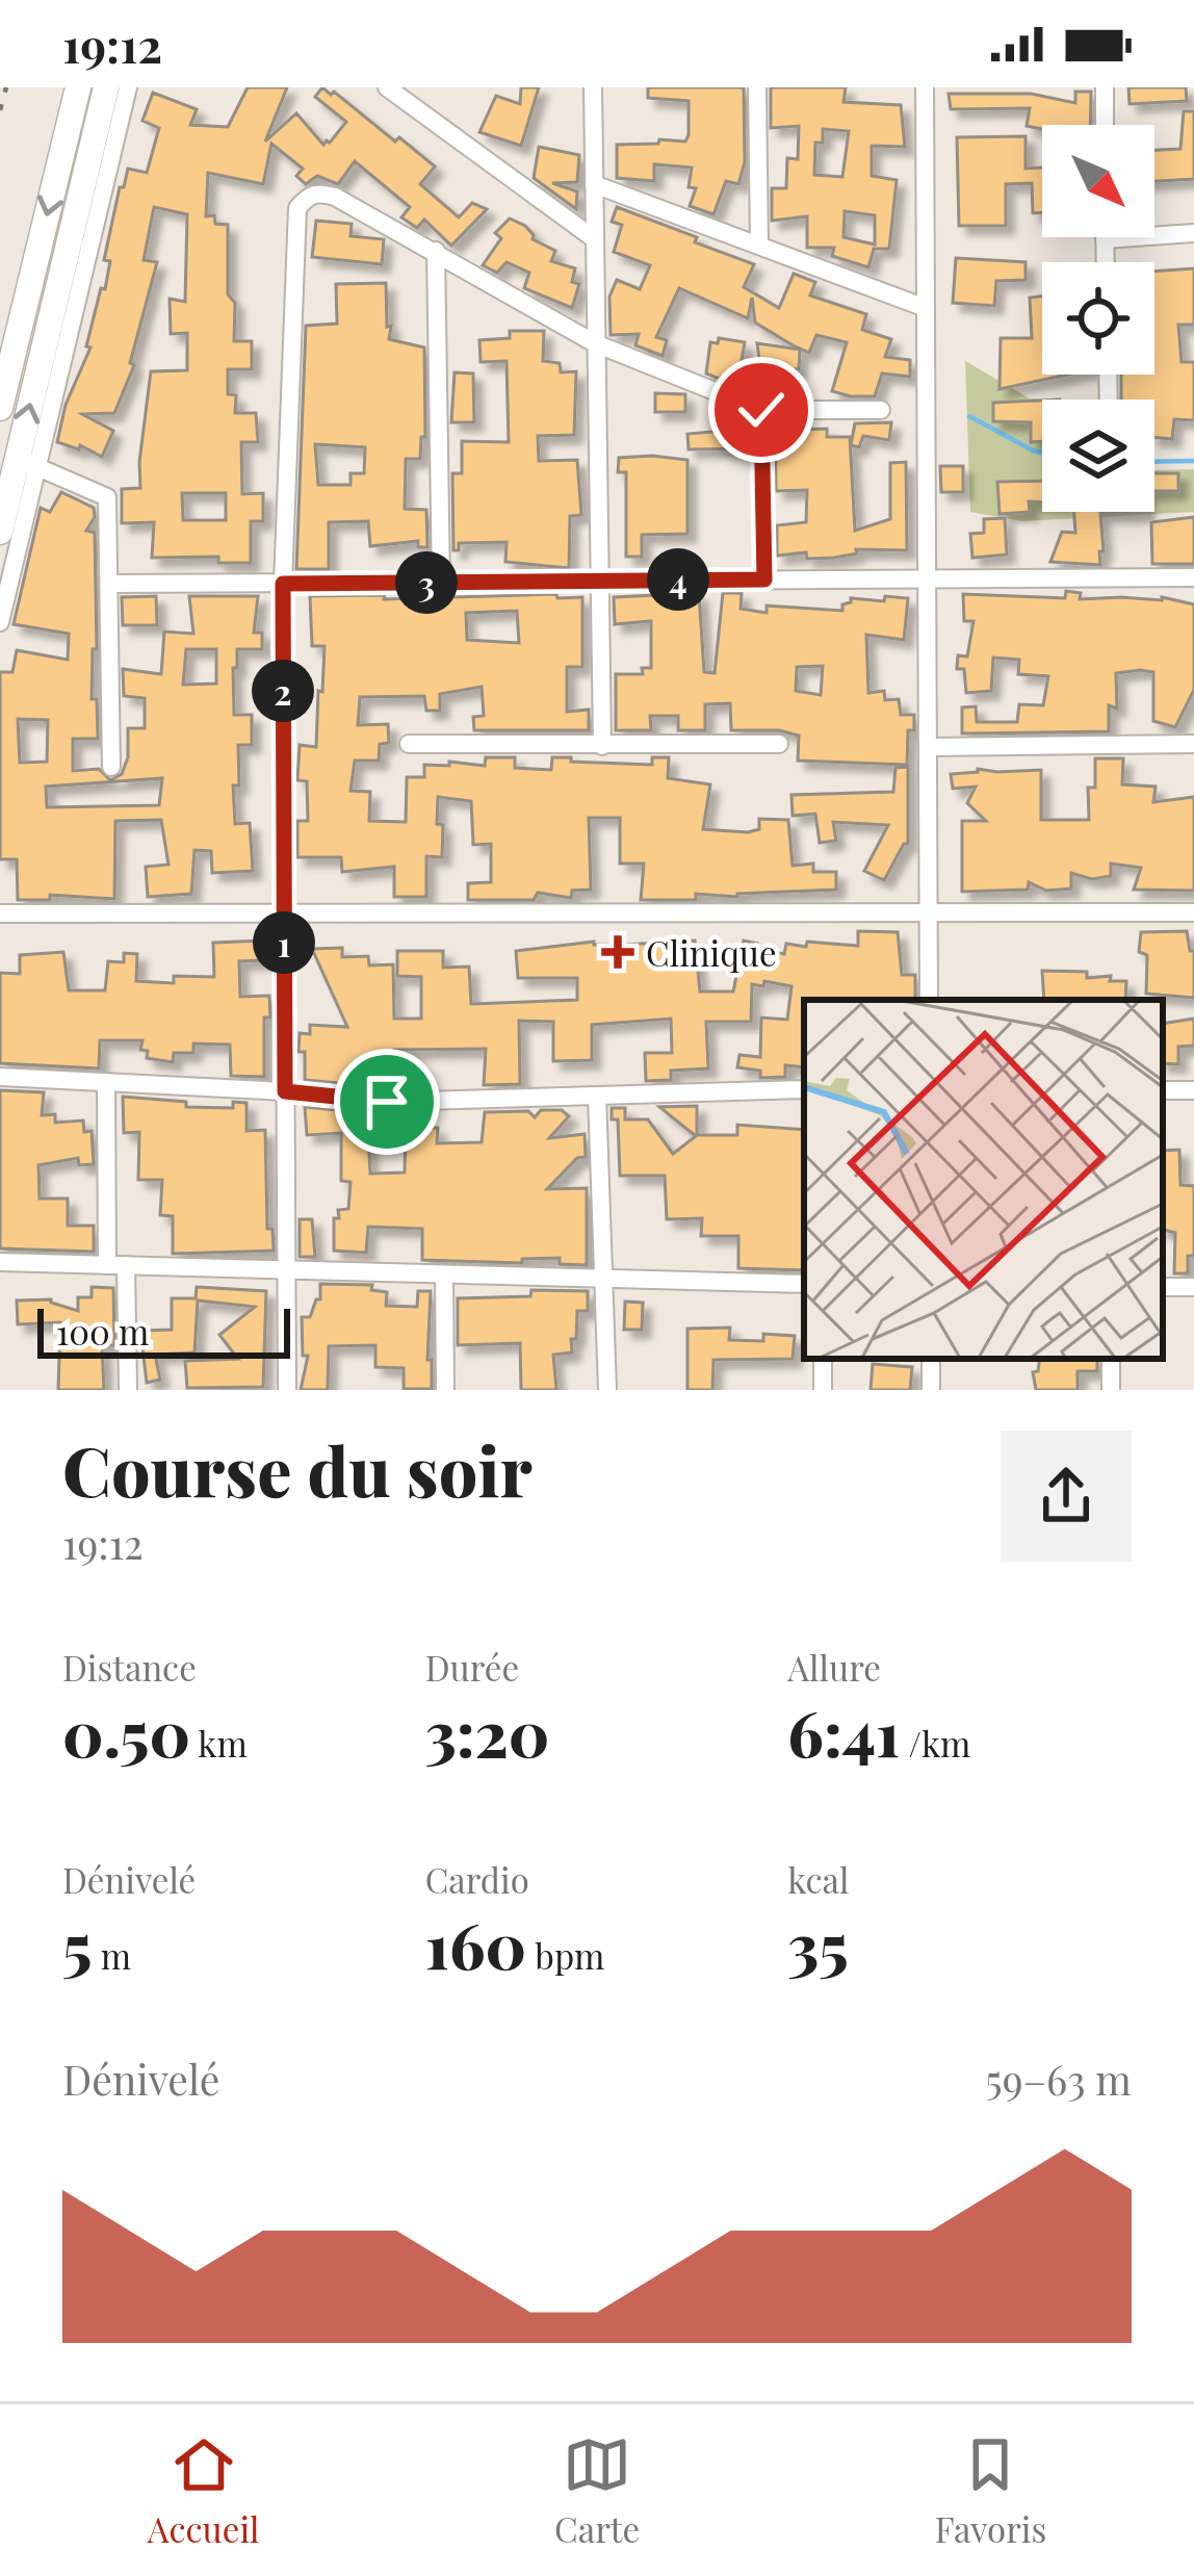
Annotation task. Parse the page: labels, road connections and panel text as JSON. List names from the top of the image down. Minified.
{"places":{"health":["Clinique"]},"scale_bar":"100 m","north":"bottom right","page":{"status":"19:12","pins":["4","3","2","1"],"scale":"100 m","heading":["Course du soir","19:12"],"stats":[["Distance","0.50 km"],["Durée","3:20"],["Allure","6:41 /km"],["Dénivelé","5 m"],["Cardio","160 bpm"],["kcal","35"]],"chart":["Dénivelé","59–63 m"],"tabs":["Accueil","Carte","Favoris"]}}
